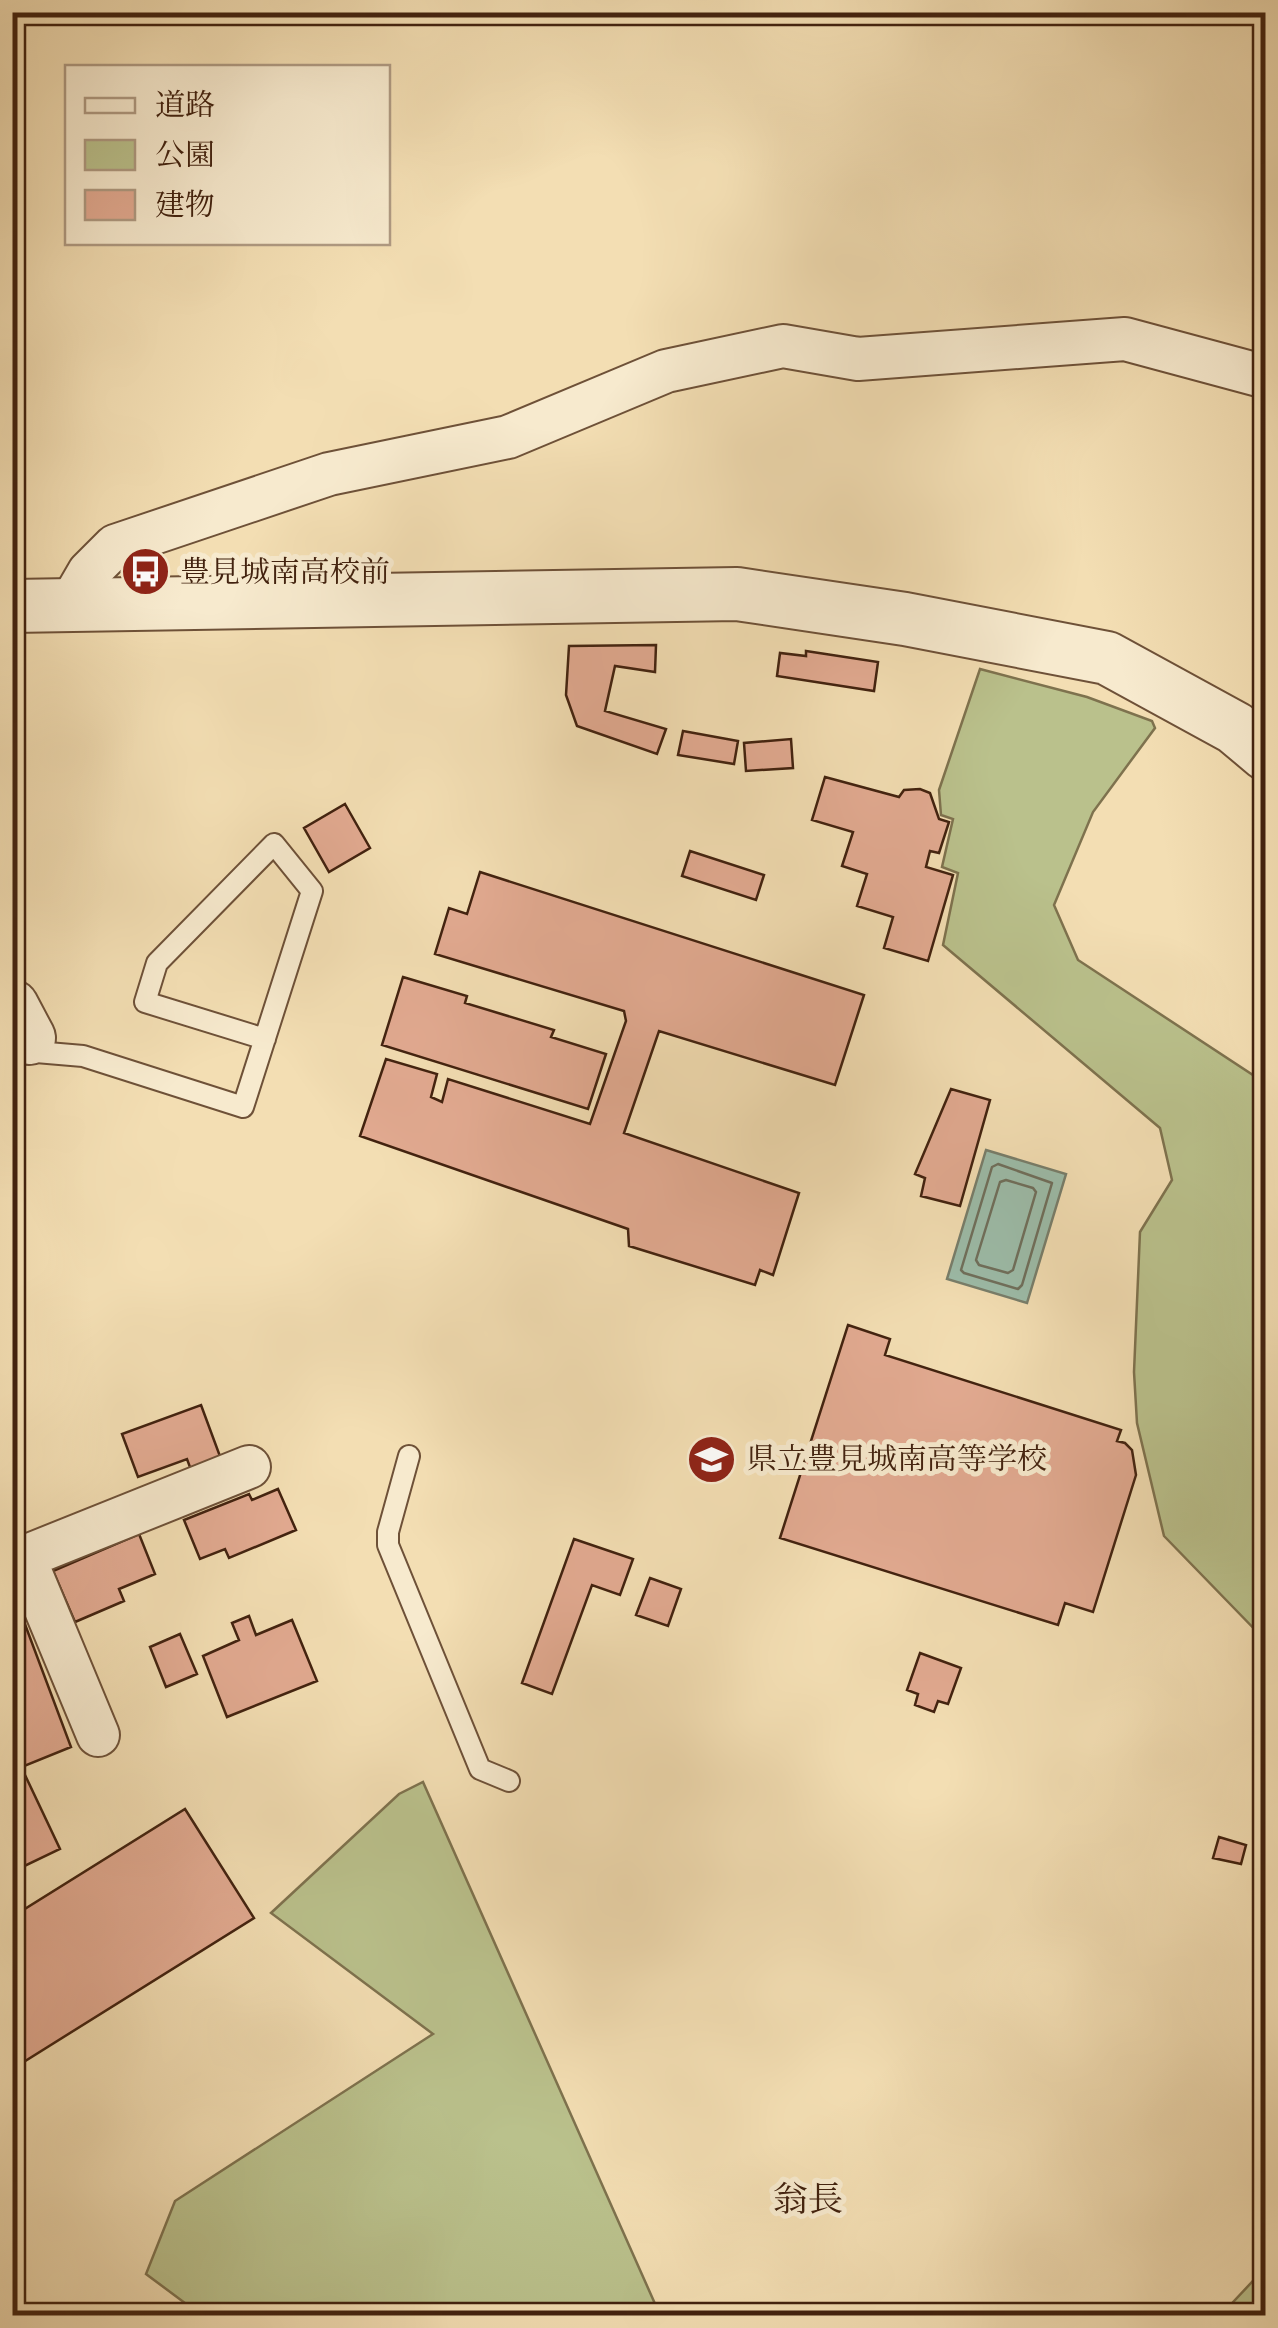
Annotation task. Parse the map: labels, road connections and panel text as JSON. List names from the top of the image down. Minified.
{"districts":["翁長"],"places":{"bus stop":["豊見城南高校前"],"school or university":["県立豊見城南高等学校"]},"legend":["道路","公園","建物"]}
